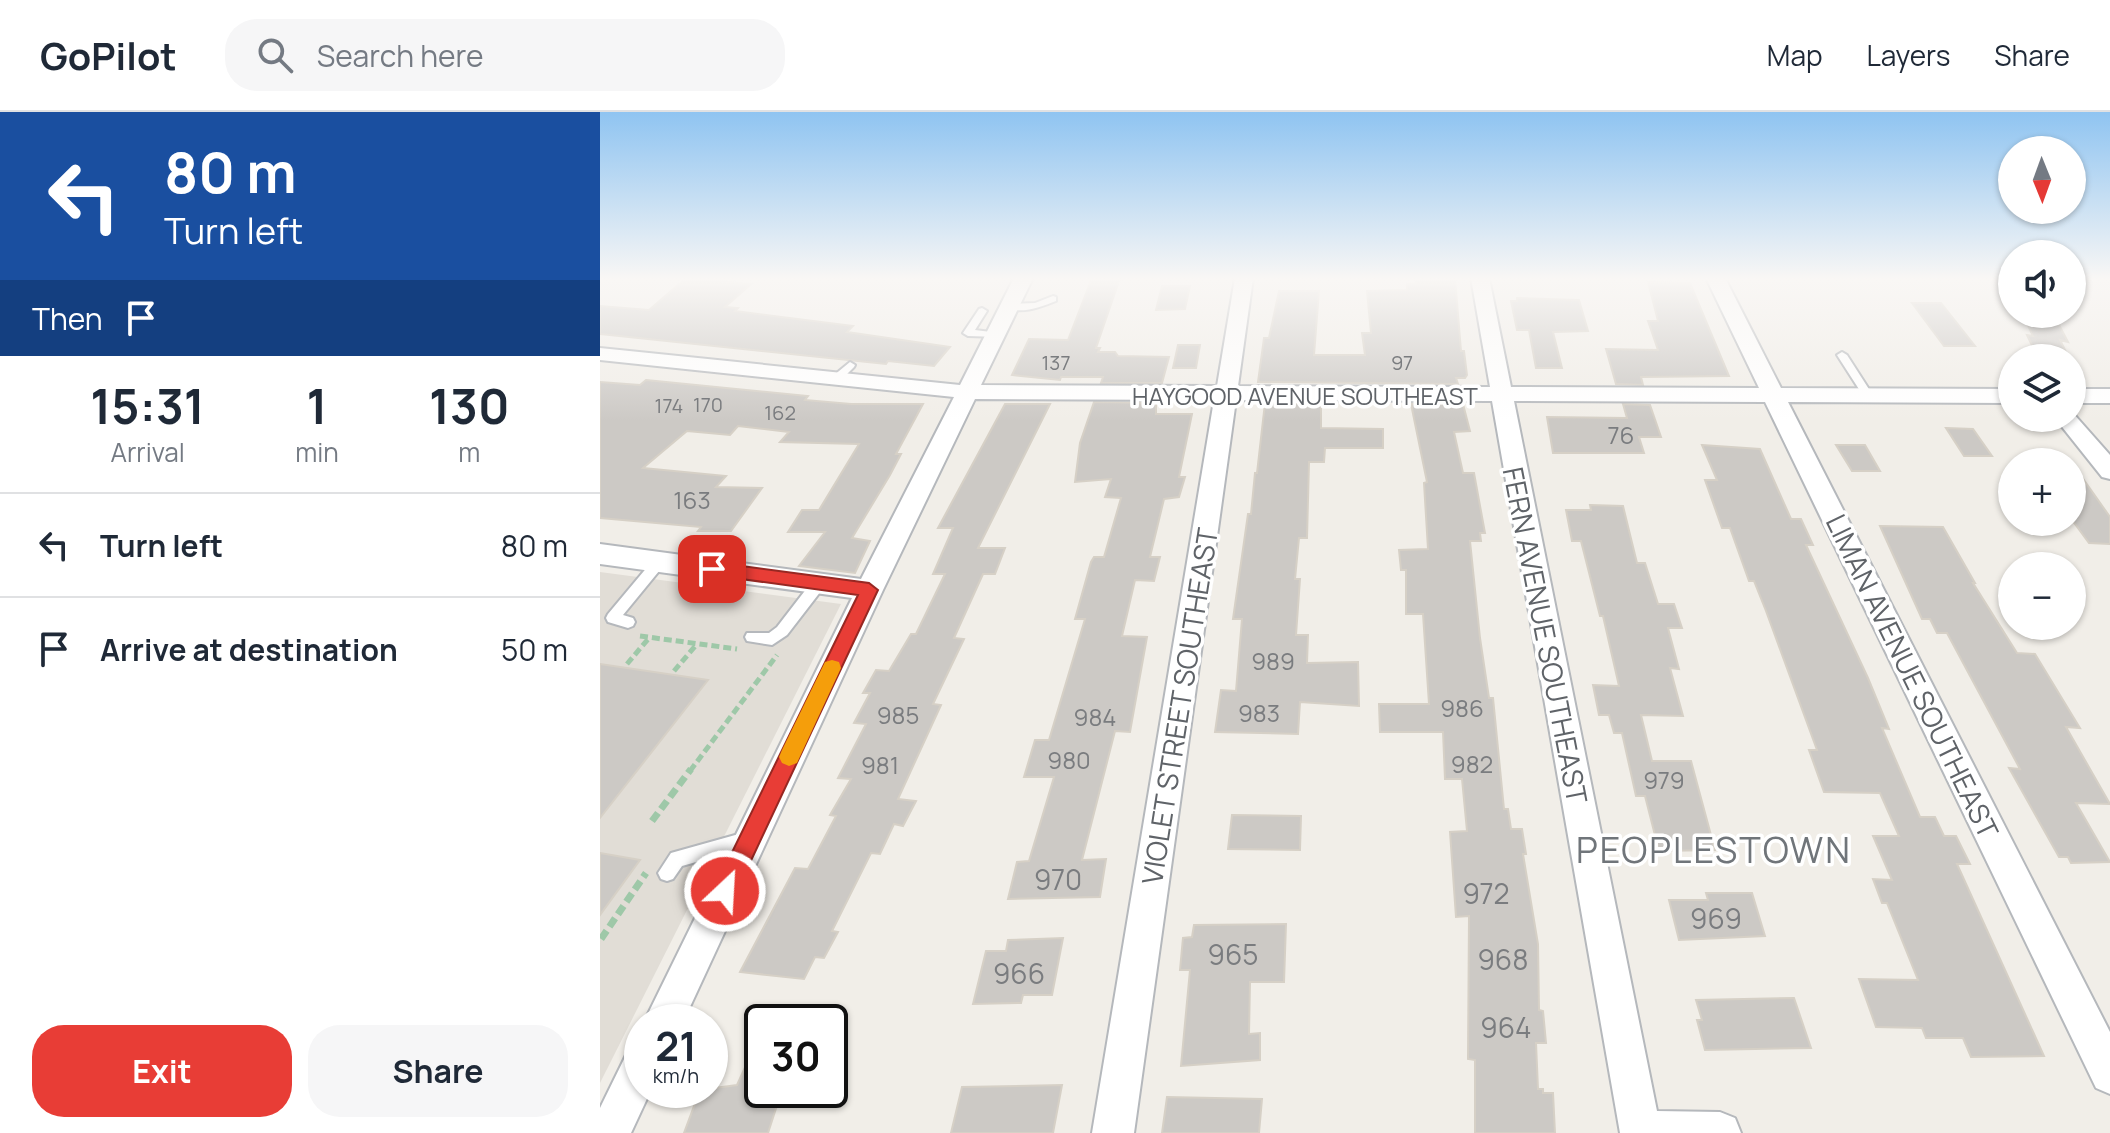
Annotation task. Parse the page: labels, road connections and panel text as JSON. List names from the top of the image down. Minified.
{"streets":{"street":["HAYGOOD AVENUE SOUTHEAST","FERN AVENUE SOUTHEAST","LIMAN AVENUE SOUTHEAST","VIOLET STREET SOUTHEAST"]},"crossings":[["HAYGOOD AVENUE SOUTHEAST","FERN AVENUE SOUTHEAST"],["HAYGOOD AVENUE SOUTHEAST","LIMAN AVENUE SOUTHEAST"],["HAYGOOD AVENUE SOUTHEAST","VIOLET STREET SOUTHEAST"]],"districts":["PEOPLESTOWN"],"house_numbers":["137","97","170","174","162","76","163","989","986","983","985","984","980","982","981","979","970","972","969","965","968","966","964"],"north":"bottom","page":{"header":"GoPilot","search":"Search here","nav":["Map","Layers","Share"],"turn":["80 m","Turn left"],"map_buttons":["+","−"],"then":"Then","eta":["15:31","Arrival","1","min","130","m"],"list":[{"name":"Turn left","value":"80 m"},{"name":"Arrive at destination","value":"50 m"}],"speed":"21 km/h","limit":"30","buttons":["Exit","Share"]}}
